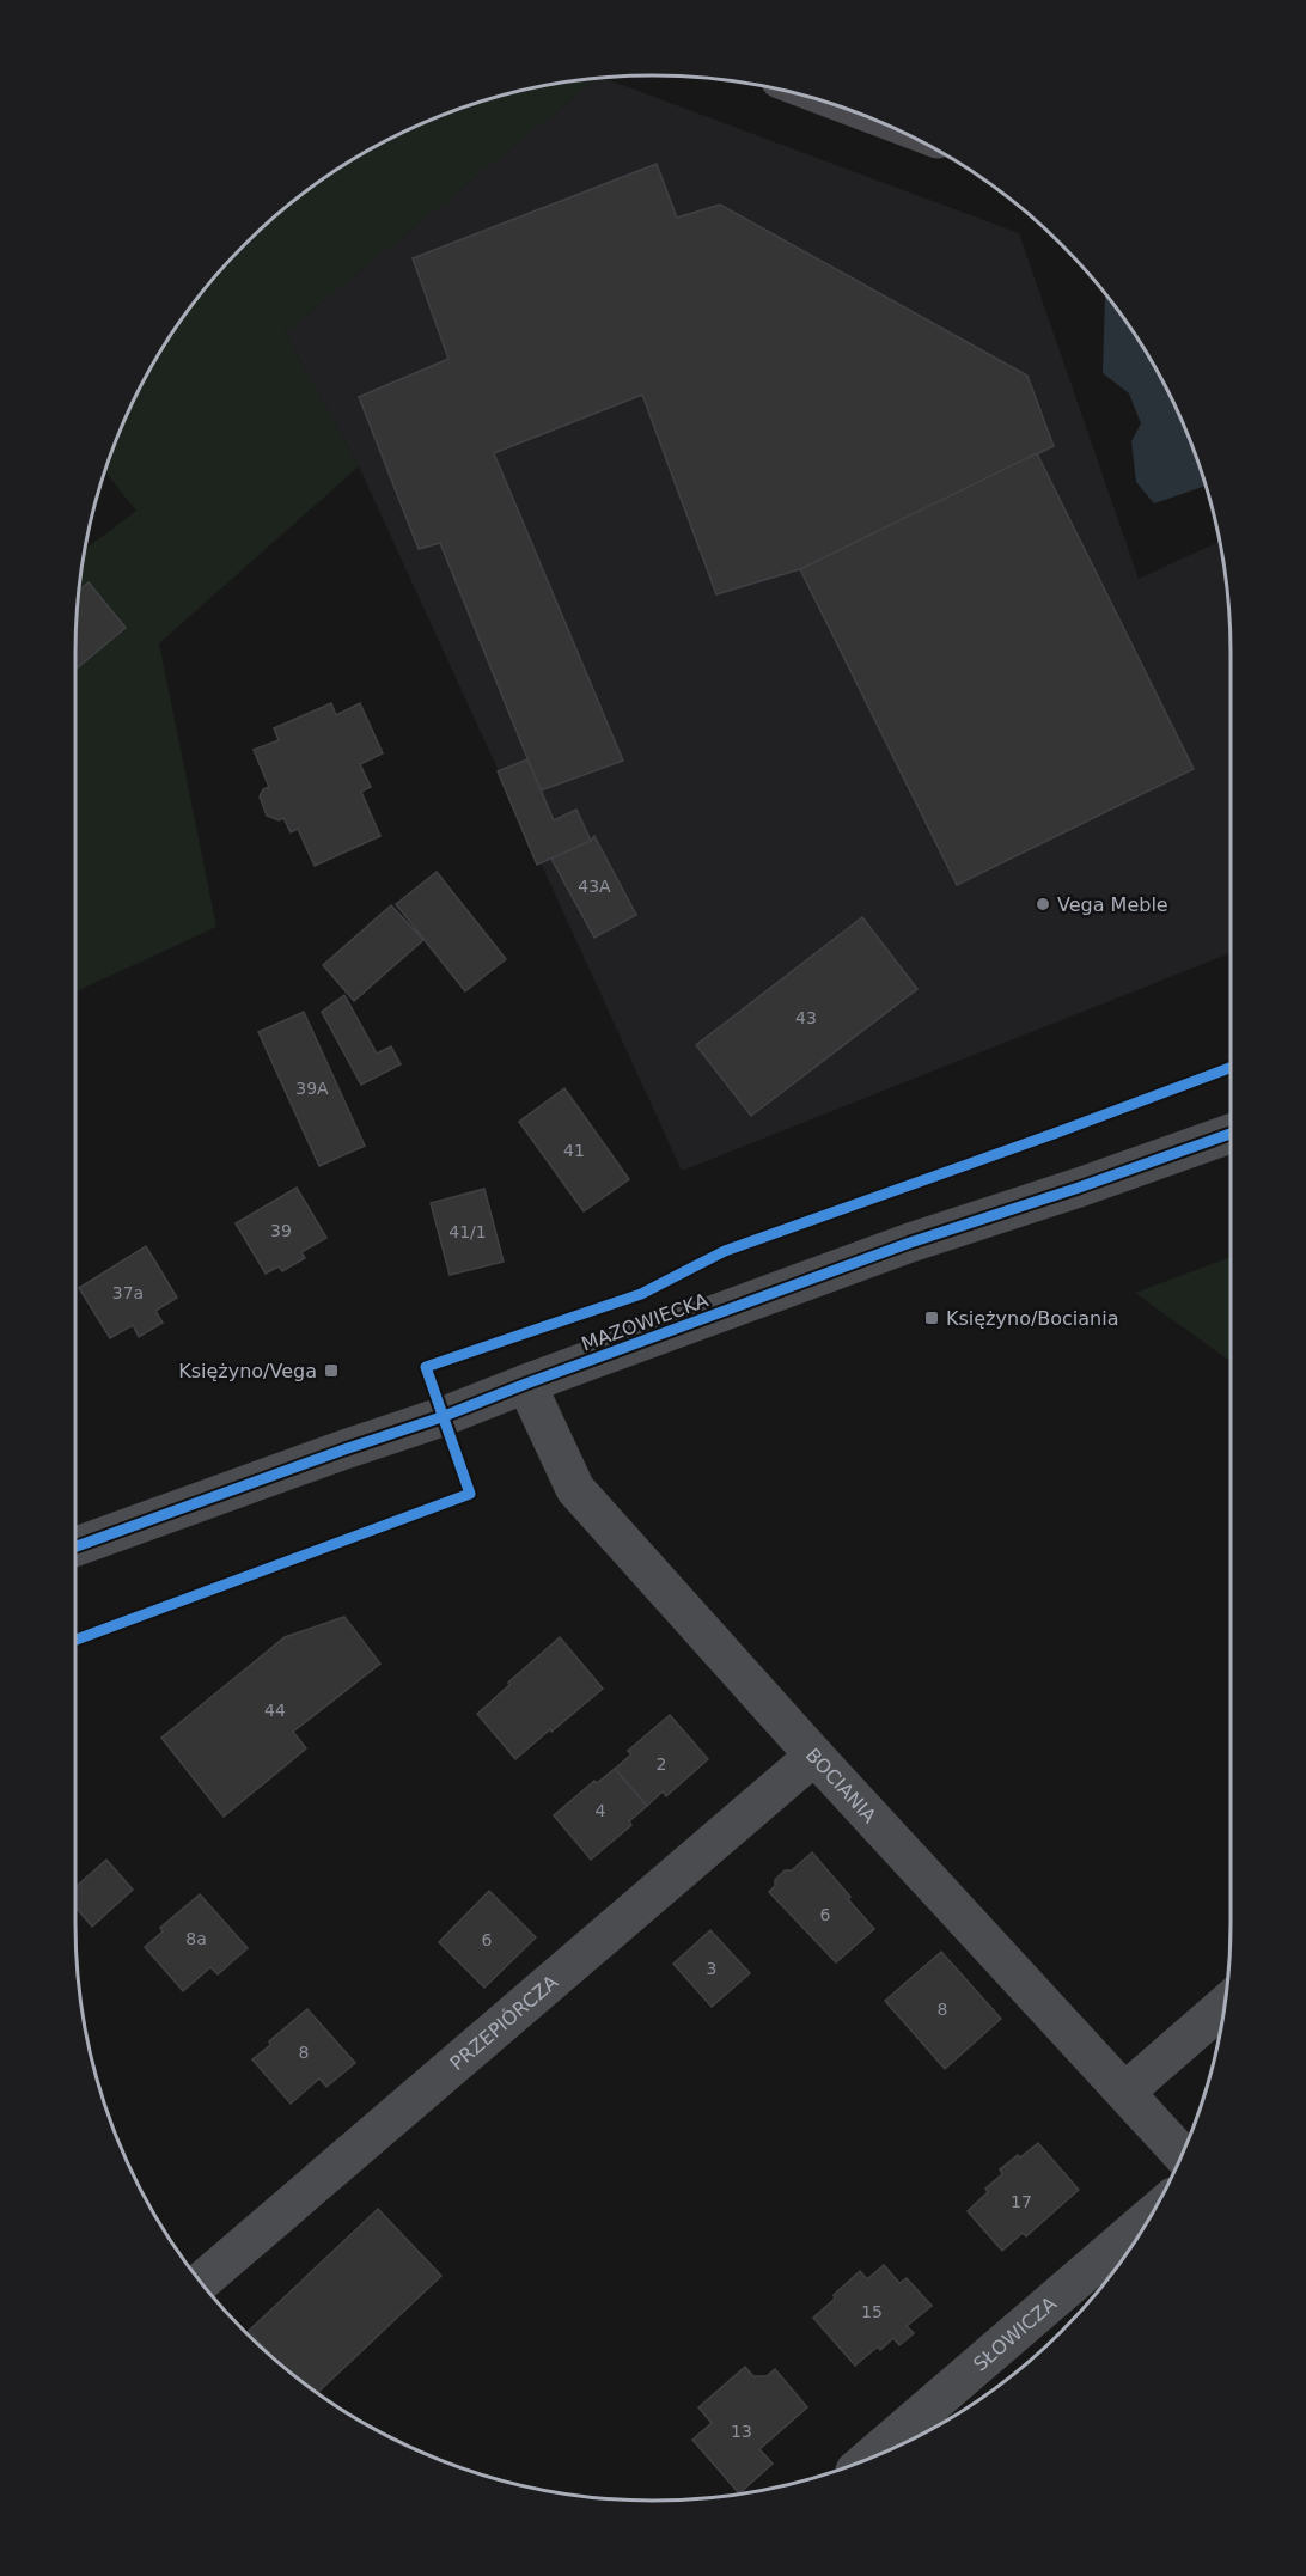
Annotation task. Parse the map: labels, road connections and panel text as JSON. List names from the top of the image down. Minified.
{"streets":{"street":["MAZOWIECKA","BOCIANIA","PRZEPIÓRCZA","SŁOWICZA"]},"crossings":[["MAZOWIECKA","BOCIANIA"],["BOCIANIA","PRZEPIÓRCZA"]],"places":{"other":["Vega Meble"],"transit":["Księżyno/Bociania","Księżyno/Vega"]},"house_numbers":["43A","43","39A","41","39","41/1","37a","44","2","4","6","8a","6","3","8","8","17","15","13"]}
